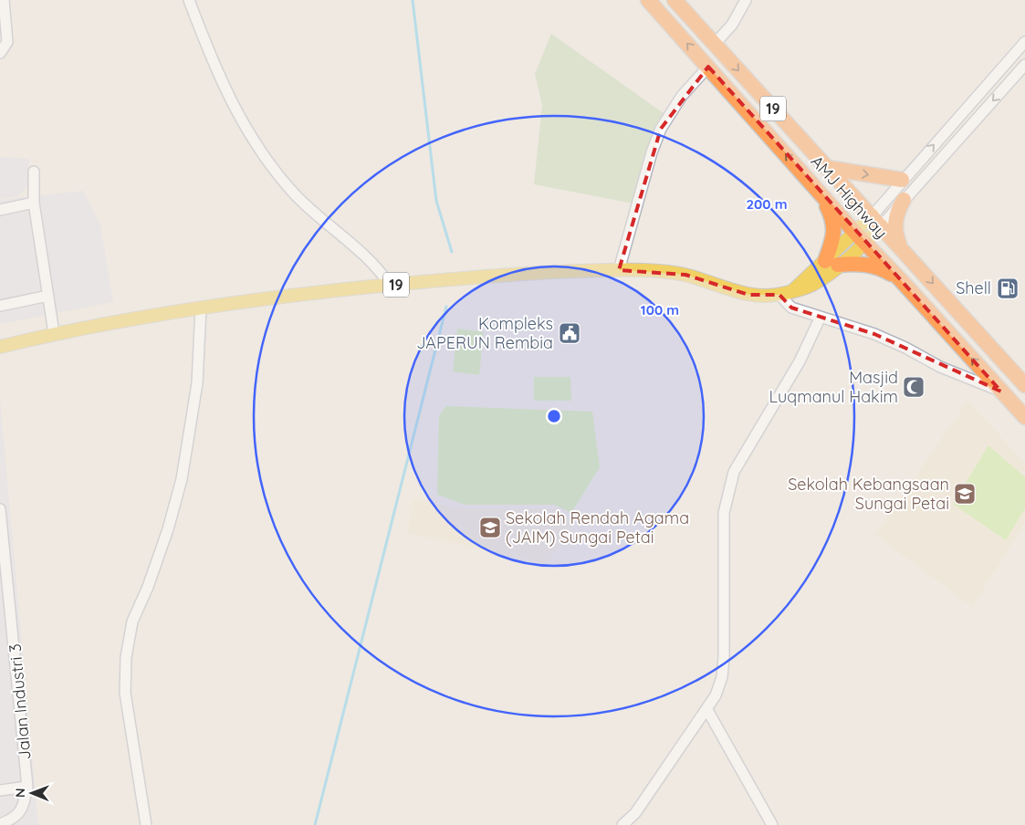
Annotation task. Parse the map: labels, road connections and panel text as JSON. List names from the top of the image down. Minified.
{"streets":{"highway":["19","AMJ Highway"],"street":["Jalan Industri 3"]},"crossings":[["19","AMJ Highway"]],"places":{"fuel station":["Shell"],"public building":["Kompleks JAPERUN Rembia"],"mosque":["Masjid Luqmanul Hakim"],"school or university":["Sekolah Kebangsaan Sungai Petai","Sekolah Rendah Agama (JAIM) Sungai Petai"]},"north":"left","rings":["200 m","100 m"]}
